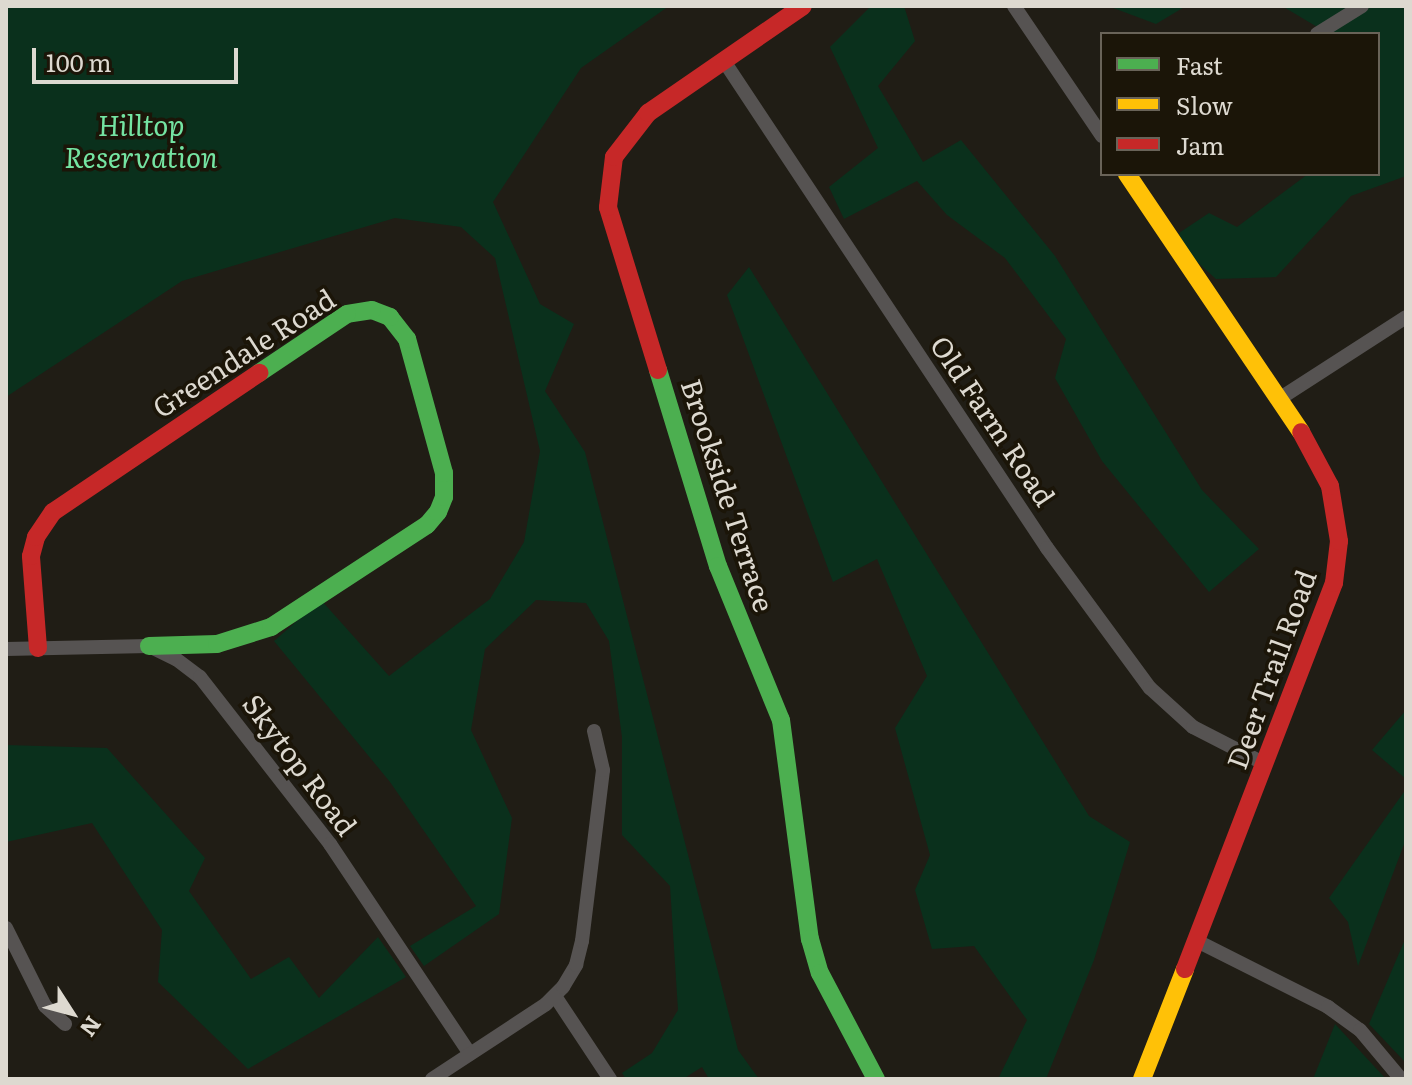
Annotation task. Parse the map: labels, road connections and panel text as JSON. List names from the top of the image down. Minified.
{"streets":{"street":["Greendale Road","Old Farm Road","Brookside Terrace","Deer Trail Road","Skytop Road"]},"crossings":[["Greendale Road","Skytop Road"],["Old Farm Road","Brookside Terrace"],["Old Farm Road","Deer Trail Road"]],"parks":["Hilltop Reservation"],"legend":["Fast","Slow","Jam"],"scale_bar":"100 m","north":"bottom right"}
